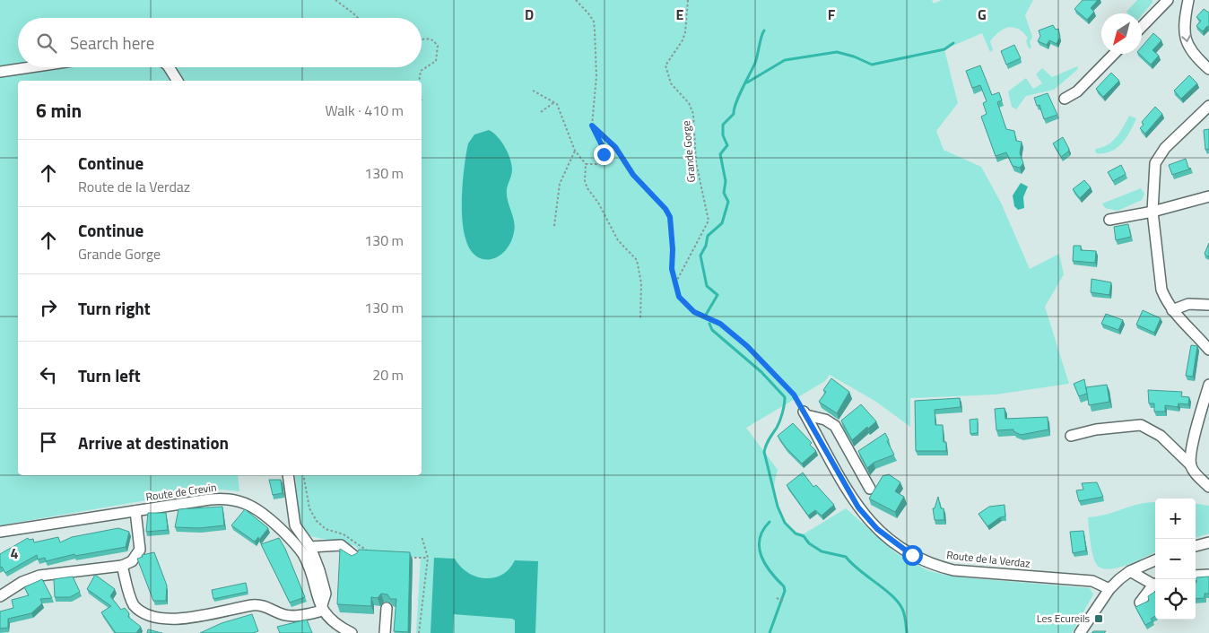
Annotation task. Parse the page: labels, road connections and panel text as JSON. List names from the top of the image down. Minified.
{"streets":{"street":["Route de Crevin","Route de la Verdaz"],"path":["Grande Gorge"]},"places":{"transit":["Les Ecureils"]},"north":"bottom left","page":{"search":"Search here","heading":["6 min","Walk · 410 m"],"list":[["Continue","Route de la Verdaz","130 m"],["Continue","Grande Gorge","130 m"],["Turn right","130 m"],["Turn left","20 m"],"Arrive at destination"],"map_buttons":["+","−"]},"grid":{"columns":["D","E","F","G"],"rows":["4"]}}
